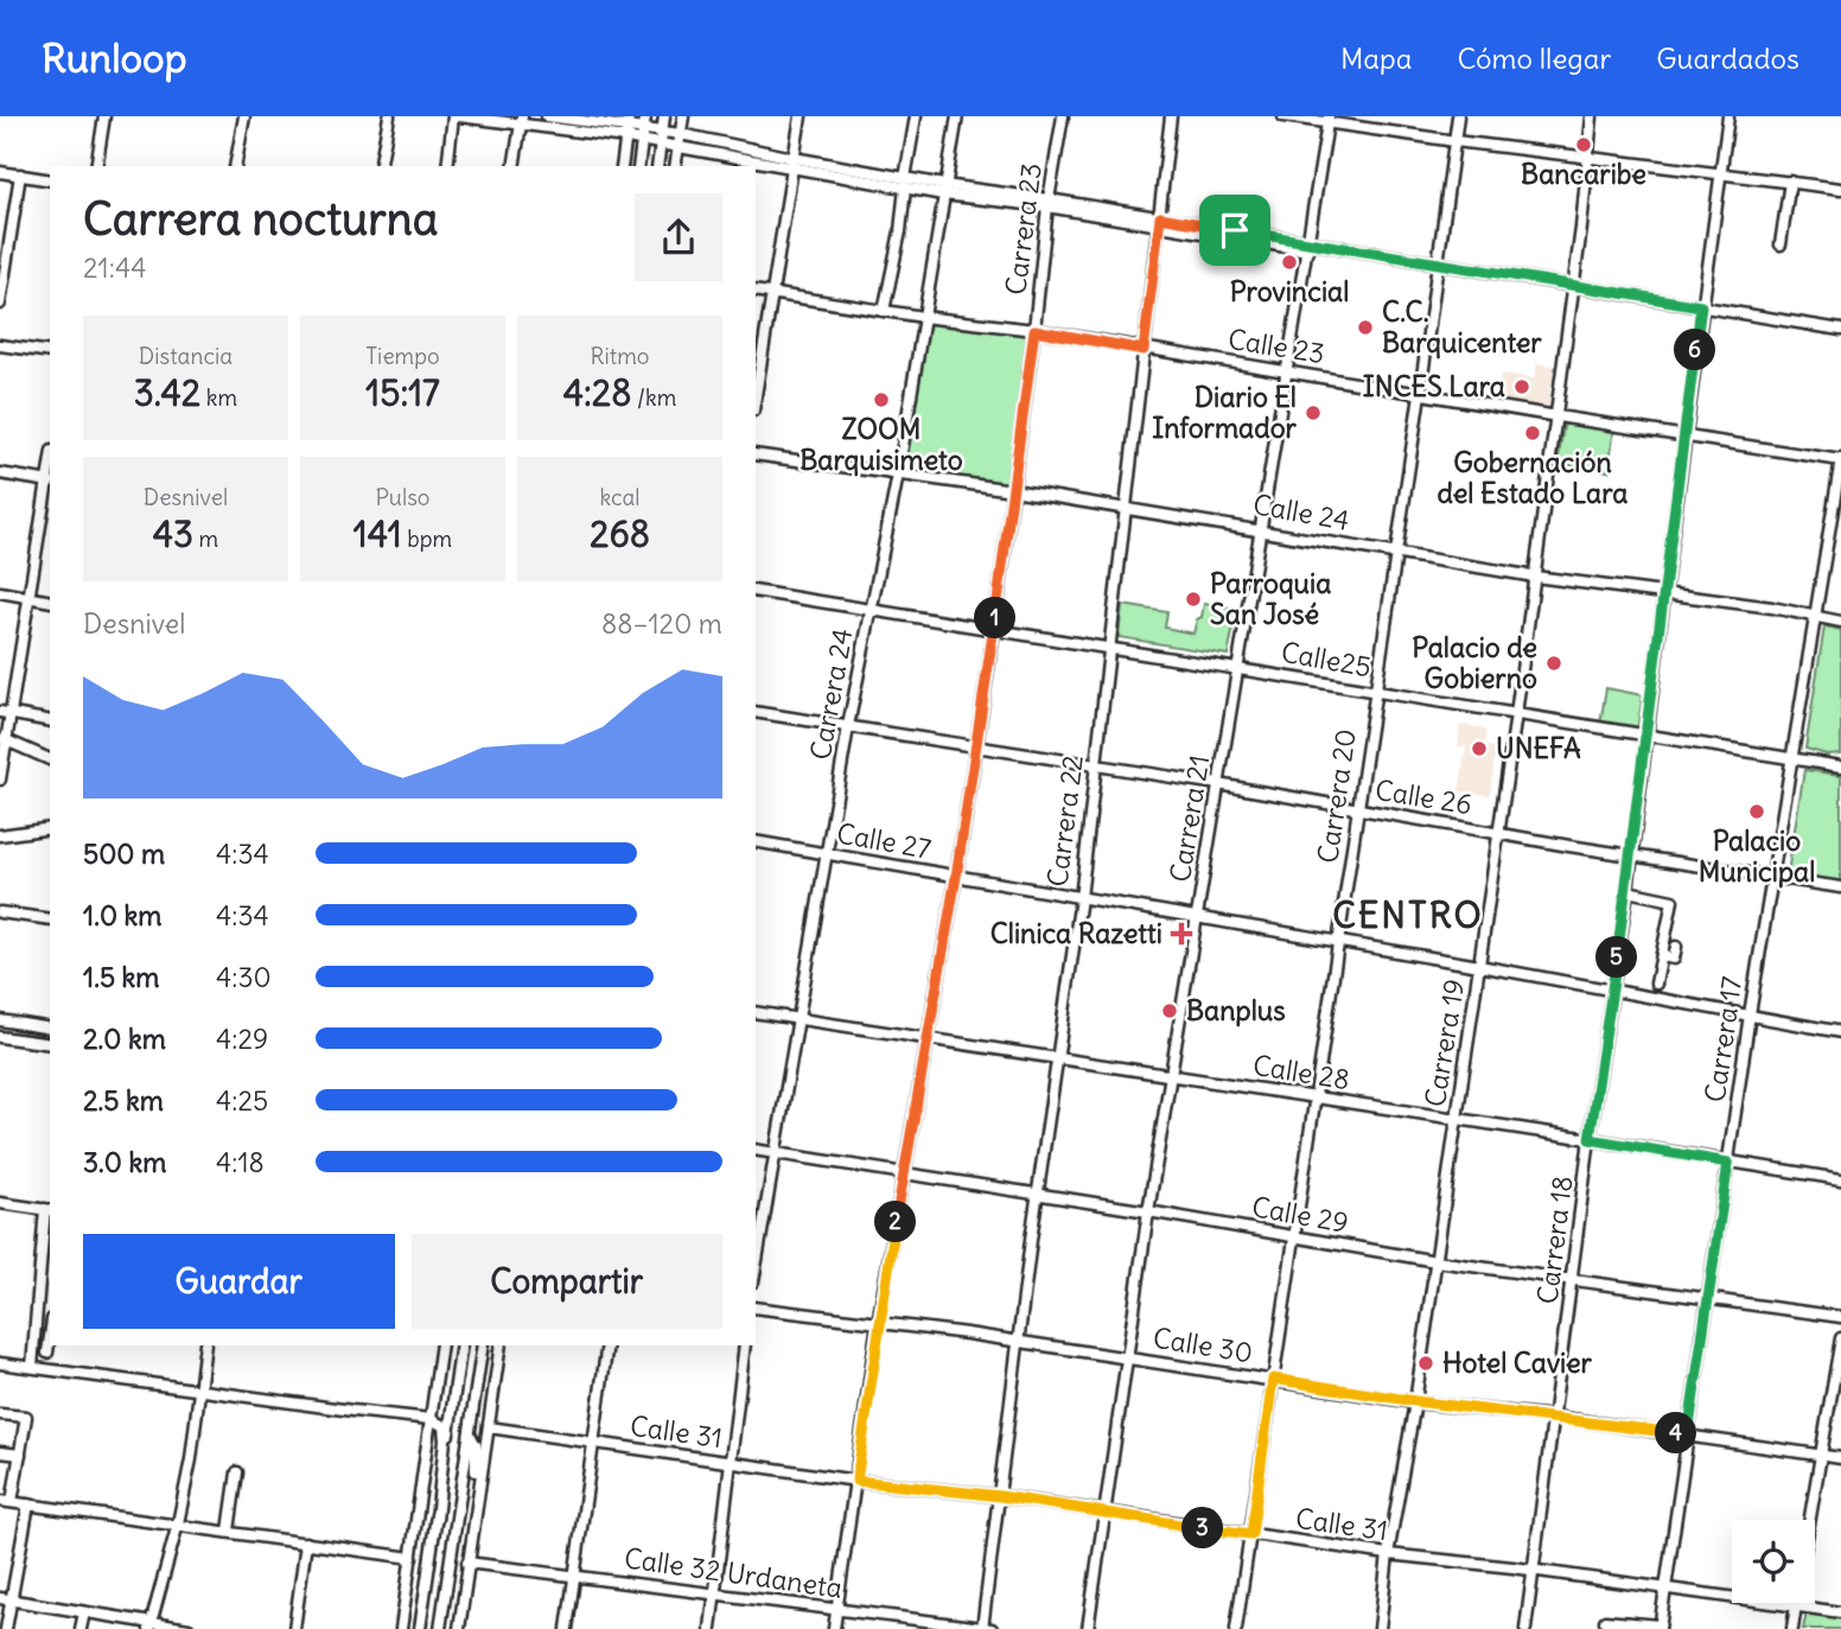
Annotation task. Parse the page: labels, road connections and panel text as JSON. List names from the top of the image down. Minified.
{"streets":{"street":["Carrera 23","Calle 23","Calle 24","Calle25","Carrera 24","Carrera 20","Calle 26","Carrera 21","Carrera 22","Calle 27","Carrera 17","Carrera 19","Calle 28","Calle 29","Carrera 18","Calle 30","Calle 31","Calle 32 Urdaneta"]},"crossings":[["Carrera 23","Calle 23"],["Carrera 23","Calle 24"],["Carrera 23","Calle25"],["Carrera 23","Calle 26"],["Carrera 23","Calle 27"],["Carrera 23","Calle 28"],["Carrera 23","Calle 29"],["Carrera 23","Calle 30"],["Carrera 23","Calle 31"],["Carrera 23","Calle 32 Urdaneta"],["Calle 23","Carrera 24"],["Calle 23","Carrera 20"],["Calle 23","Carrera 21"],["Calle 23","Carrera 22"],["Calle 23","Carrera 17"],["Calle 23","Carrera 19"],["Calle 23","Carrera 18"],["Calle 24","Carrera 24"],["Calle 24","Carrera 20"],["Calle 24","Carrera 21"],["Calle 24","Carrera 22"],["Calle 24","Carrera 17"],["Calle 24","Carrera 19"],["Calle 24","Carrera 18"],["Calle25","Carrera 24"],["Calle25","Carrera 20"],["Calle25","Carrera 21"],["Calle25","Carrera 22"],["Calle25","Carrera 17"],["Calle25","Carrera 19"],["Calle25","Carrera 18"],["Carrera 24","Calle 26"],["Carrera 24","Calle 27"],["Carrera 24","Calle 28"],["Carrera 24","Calle 29"],["Carrera 20","Calle 26"],["Carrera 20","Calle 27"],["Carrera 20","Calle 28"],["Carrera 20","Calle 29"],["Carrera 20","Calle 30"],["Carrera 20","Calle 31"],["Calle 26","Carrera 21"],["Calle 26","Carrera 22"],["Calle 26","Carrera 17"],["Calle 26","Carrera 19"],["Calle 26","Carrera 18"],["Carrera 21","Calle 27"],["Carrera 21","Calle 28"],["Carrera 21","Calle 29"],["Carrera 21","Calle 30"],["Carrera 21","Calle 31"],["Carrera 22","Calle 27"],["Carrera 22","Calle 28"],["Carrera 22","Calle 29"],["Carrera 22","Calle 30"],["Carrera 22","Calle 31"],["Carrera 22","Calle 32 Urdaneta"],["Calle 27","Carrera 17"],["Calle 27","Carrera 19"],["Calle 27","Carrera 18"],["Carrera 17","Calle 28"],["Carrera 17","Calle 29"],["Carrera 17","Calle 30"],["Carrera 17","Calle 31"],["Carrera 19","Calle 28"],["Carrera 19","Calle 29"],["Carrera 19","Calle 30"],["Carrera 19","Calle 31"],["Calle 28","Carrera 18"],["Calle 29","Carrera 18"],["Carrera 18","Calle 30"],["Carrera 18","Calle 31"]],"districts":["CENTRO"],"places":{"other":["Bancaribe","Provincial","C.C. Barquicenter","INCES Lara","ZOOM Barquisimeto","Diario El Informador","Gobernación del Estado Lara","Parroquia San José","Palacio de Gobierno","UNEFA","Palacio Municipal","Banplus","Hotel Cavier"],"health":["Clinica Razetti"]},"page":{"header":"Runloop","nav":["Mapa","Cómo llegar","Guardados"],"heading":["Carrera nocturna","21:44"],"stats":[["Distancia","3.42 km"],["Tiempo","15:17"],["Ritmo","4:28 /km"],["Desnivel","43 m"],["Pulso","141 bpm"],["kcal","268"]],"pins":["6","1","5","2","4","3"],"chart":["Desnivel","88–120 m"],"list":[{"name":"500 m","note":"4:34"},{"name":"1.0 km","note":"4:34"},{"name":"1.5 km","note":"4:30"},{"name":"2.0 km","note":"4:29"},{"name":"2.5 km","note":"4:25"},{"name":"3.0 km","note":"4:18"}],"buttons":["Guardar","Compartir"]}}
